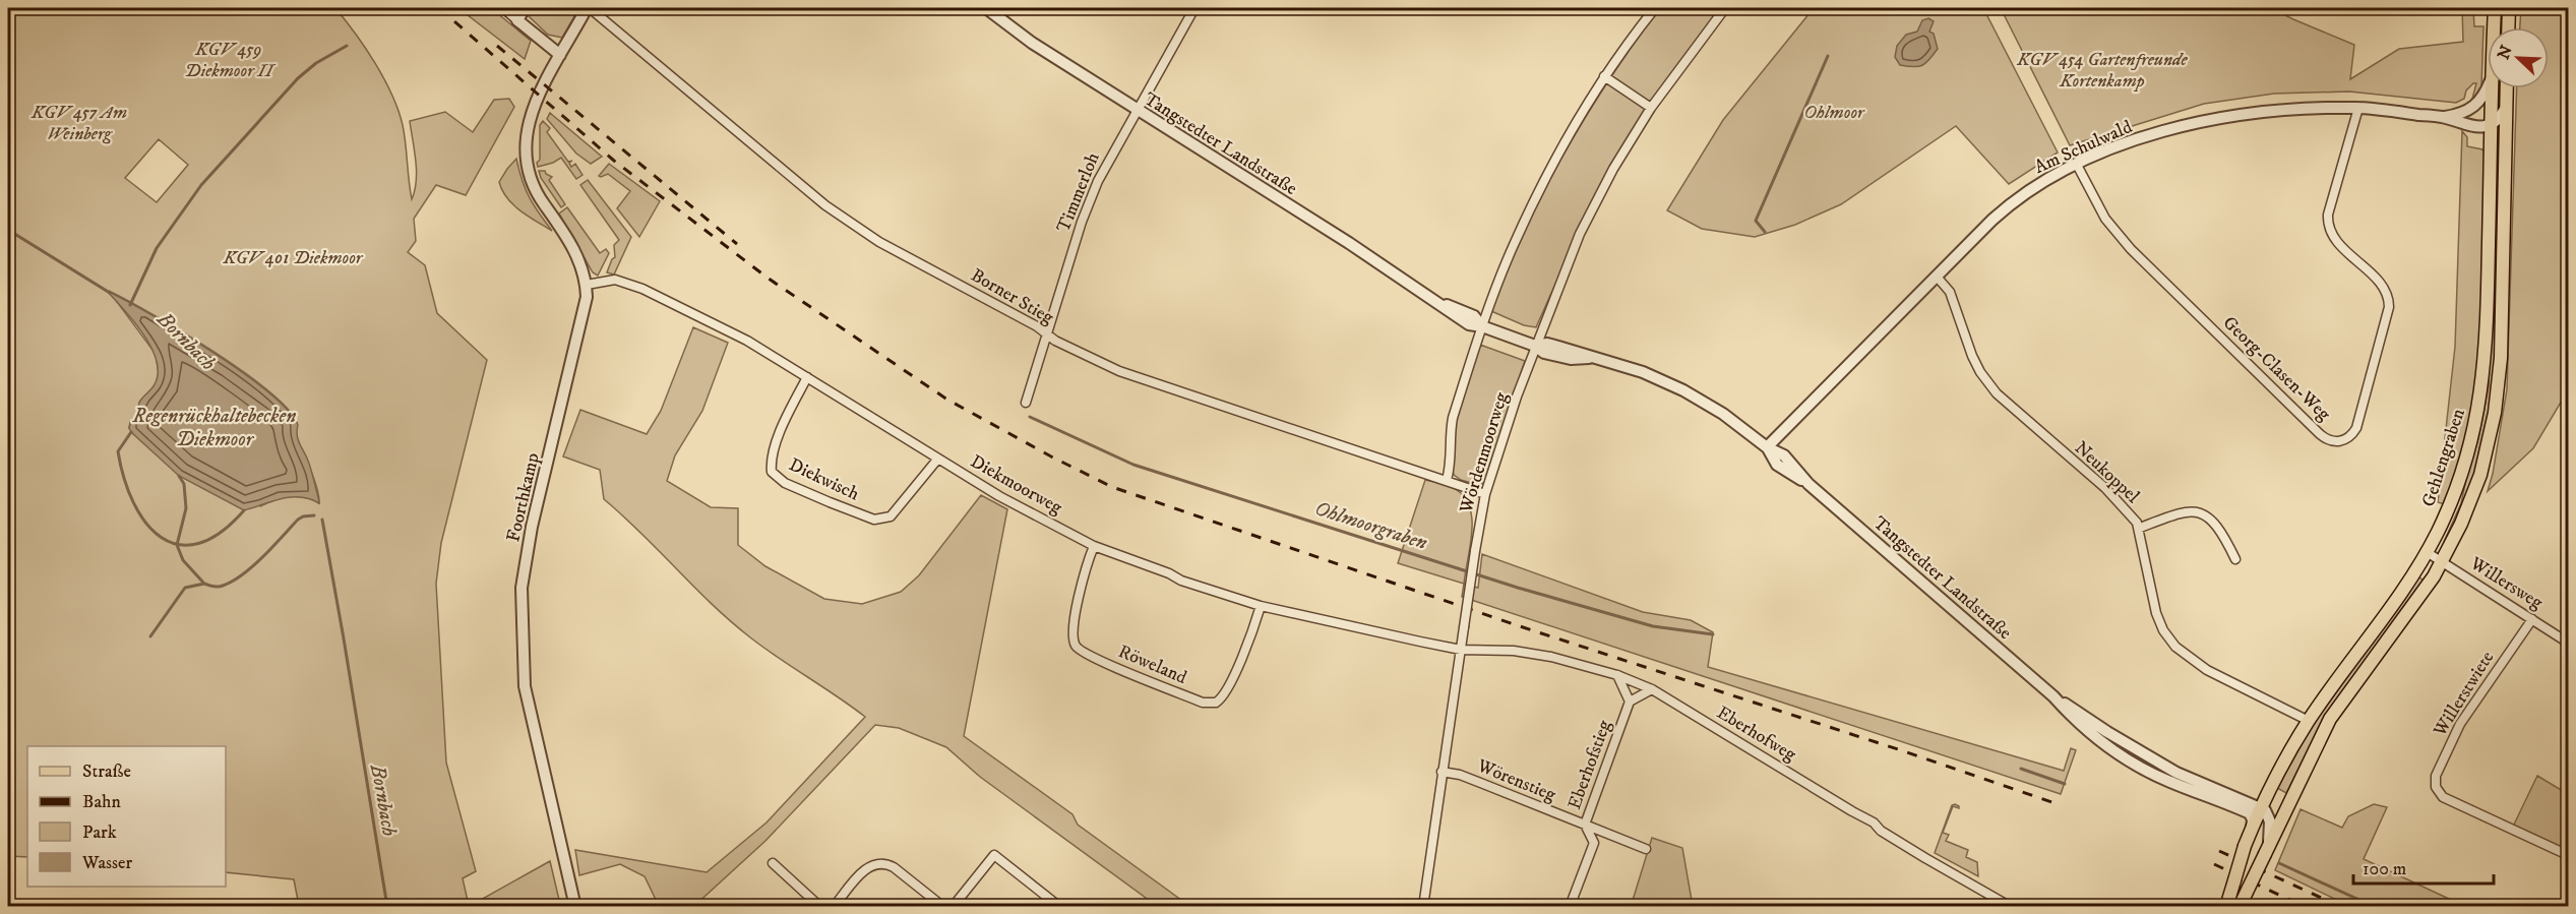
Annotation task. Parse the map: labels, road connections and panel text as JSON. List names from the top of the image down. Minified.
{"streets":{"main road":["Gehlengraben"],"street":["Tangstedter Landstraße","Am Schulwald","Timmerloh","Borner Stieg","Georg-Clasen-Weg","Wördenmoorweg","Neukoppel","Diekwisch","Diekmoorweg","Foorthkamp","Willersweg","Röweland","Willerstwiete","Eberhofweg","Eberhofstieg","Wörenstieg"]},"crossings":[["Tangstedter Landstraße","Am Schulwald"],["Tangstedter Landstraße","Timmerloh"],["Tangstedter Landstraße","Wördenmoorweg"],["Tangstedter Landstraße","Gehlengraben"],["Am Schulwald","Georg-Clasen-Weg"],["Am Schulwald","Gehlengraben"],["Am Schulwald","Neukoppel"],["Timmerloh","Borner Stieg"],["Borner Stieg","Wördenmoorweg"],["Borner Stieg","Foorthkamp"],["Wördenmoorweg","Diekmoorweg"],["Wördenmoorweg","Eberhofweg"],["Wördenmoorweg","Wörenstieg"],["Gehlengraben","Neukoppel"],["Gehlengraben","Willersweg"],["Diekwisch","Diekmoorweg"],["Diekmoorweg","Foorthkamp"],["Diekmoorweg","Röweland"],["Diekmoorweg","Eberhofweg"],["Willersweg","Willerstwiete"],["Eberhofweg","Eberhofstieg"],["Eberhofstieg","Wörenstieg"]],"water":["Bornbach","Regenrückhaltebecken Diekmoor","Ohlmoorgraben"],"parks":["KGV 459 Diekmoor II","KGV 454 Gartenfreunde Kortenkamp","KGV 457 Am Weinberg","Ohlmoor","KGV 401 Diekmoor"],"legend":["Straße","Bahn","Park","Wasser"],"scale_bar":"100 m","north":"top left"}
